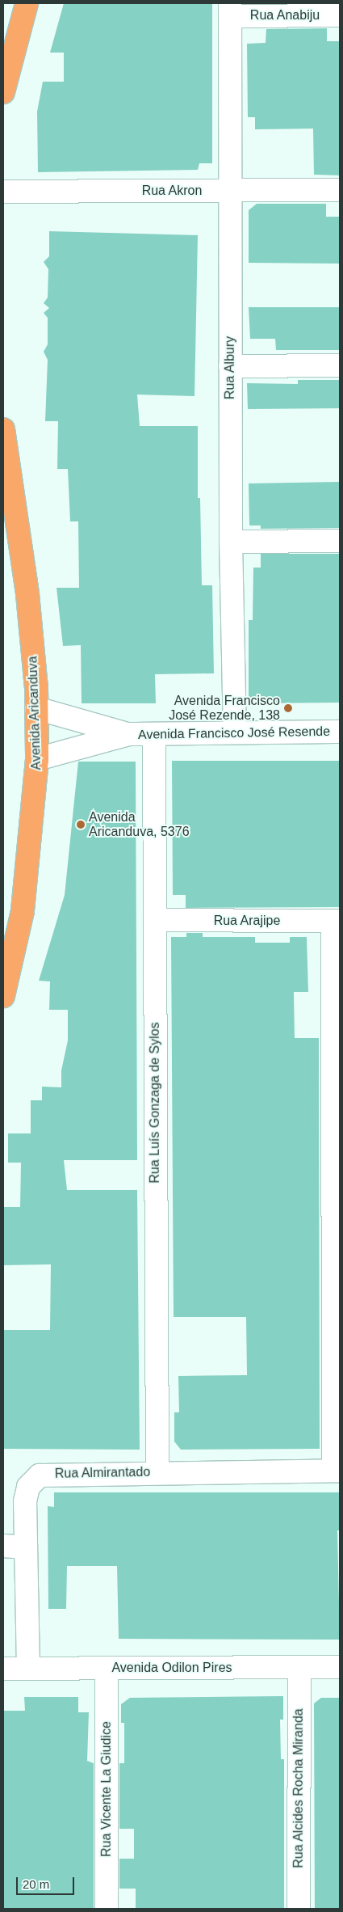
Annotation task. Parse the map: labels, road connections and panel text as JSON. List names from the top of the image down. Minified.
{"streets":{"highway":["Avenida Aricanduva"],"street":["Rua Anabiju","Rua Akron","Rua Albury","Avenida Francisco José Resende","Rua Arajipe","Rua Luís Gonzaga de Sylos","Rua Almirantado","Avenida Odilon Pires","Rua Alcides Rocha Miranda","Rua Vicente La Giudice"]},"crossings":[["Rua Anabiju","Rua Albury"],["Rua Akron","Rua Albury"],["Rua Albury","Avenida Francisco José Resende"],["Avenida Aricanduva","Avenida Francisco José Resende"],["Avenida Francisco José Resende","Rua Luís Gonzaga de Sylos"],["Rua Arajipe","Rua Luís Gonzaga de Sylos"],["Rua Luís Gonzaga de Sylos","Rua Almirantado"],["Rua Almirantado","Avenida Odilon Pires"],["Avenida Odilon Pires","Rua Alcides Rocha Miranda"],["Avenida Odilon Pires","Rua Vicente La Giudice"]],"places":["Avenida Francisco José Rezende, 138","Avenida Aricanduva, 5376"],"scale_bar":"20 m"}
